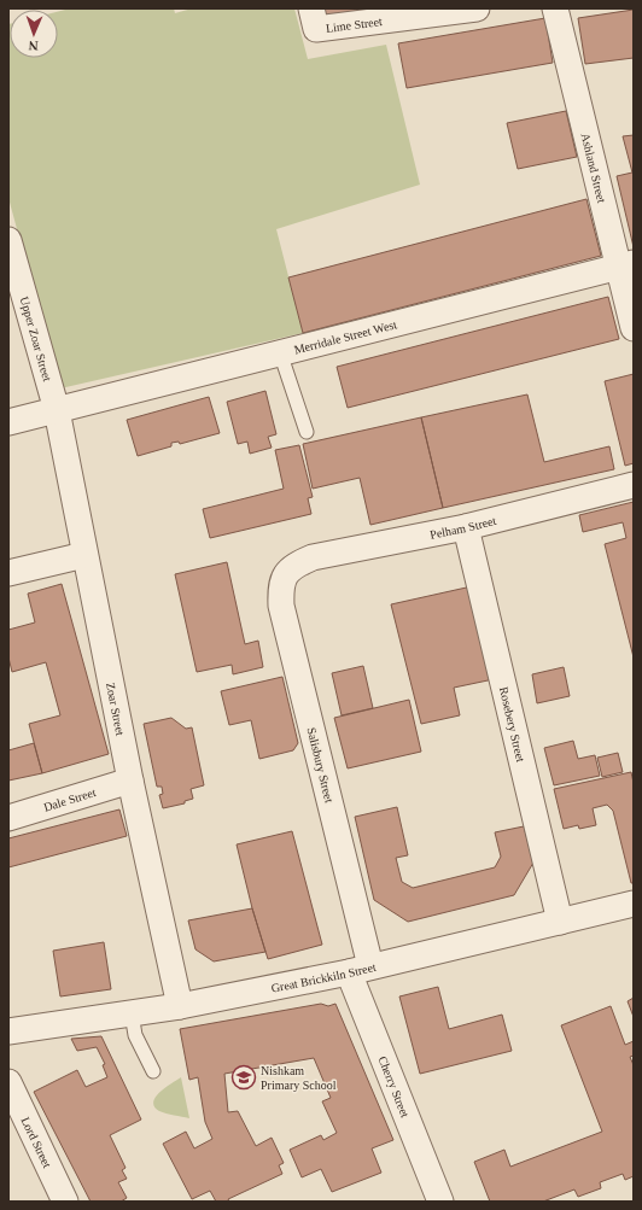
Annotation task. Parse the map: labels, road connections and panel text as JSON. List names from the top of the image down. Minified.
{"streets":{"street":["Lime Street","Ashland Street","Merridale Street West","Upper Zoar Street","Pelham Street","Zoar Street","Rosebery Street","Salisbury Street","Dale Street","Great Brickkiln Street","Cherry Street","Lord Street"]},"crossings":[["Ashland Street","Merridale Street West"],["Merridale Street West","Upper Zoar Street"],["Merridale Street West","Zoar Street"],["Upper Zoar Street","Zoar Street"],["Pelham Street","Rosebery Street"],["Pelham Street","Salisbury Street"],["Zoar Street","Dale Street"],["Zoar Street","Great Brickkiln Street"],["Rosebery Street","Great Brickkiln Street"],["Salisbury Street","Great Brickkiln Street"],["Salisbury Street","Cherry Street"],["Great Brickkiln Street","Cherry Street"]],"places":{"school or university":["Nishkam Primary School"]},"north":"bottom"}
